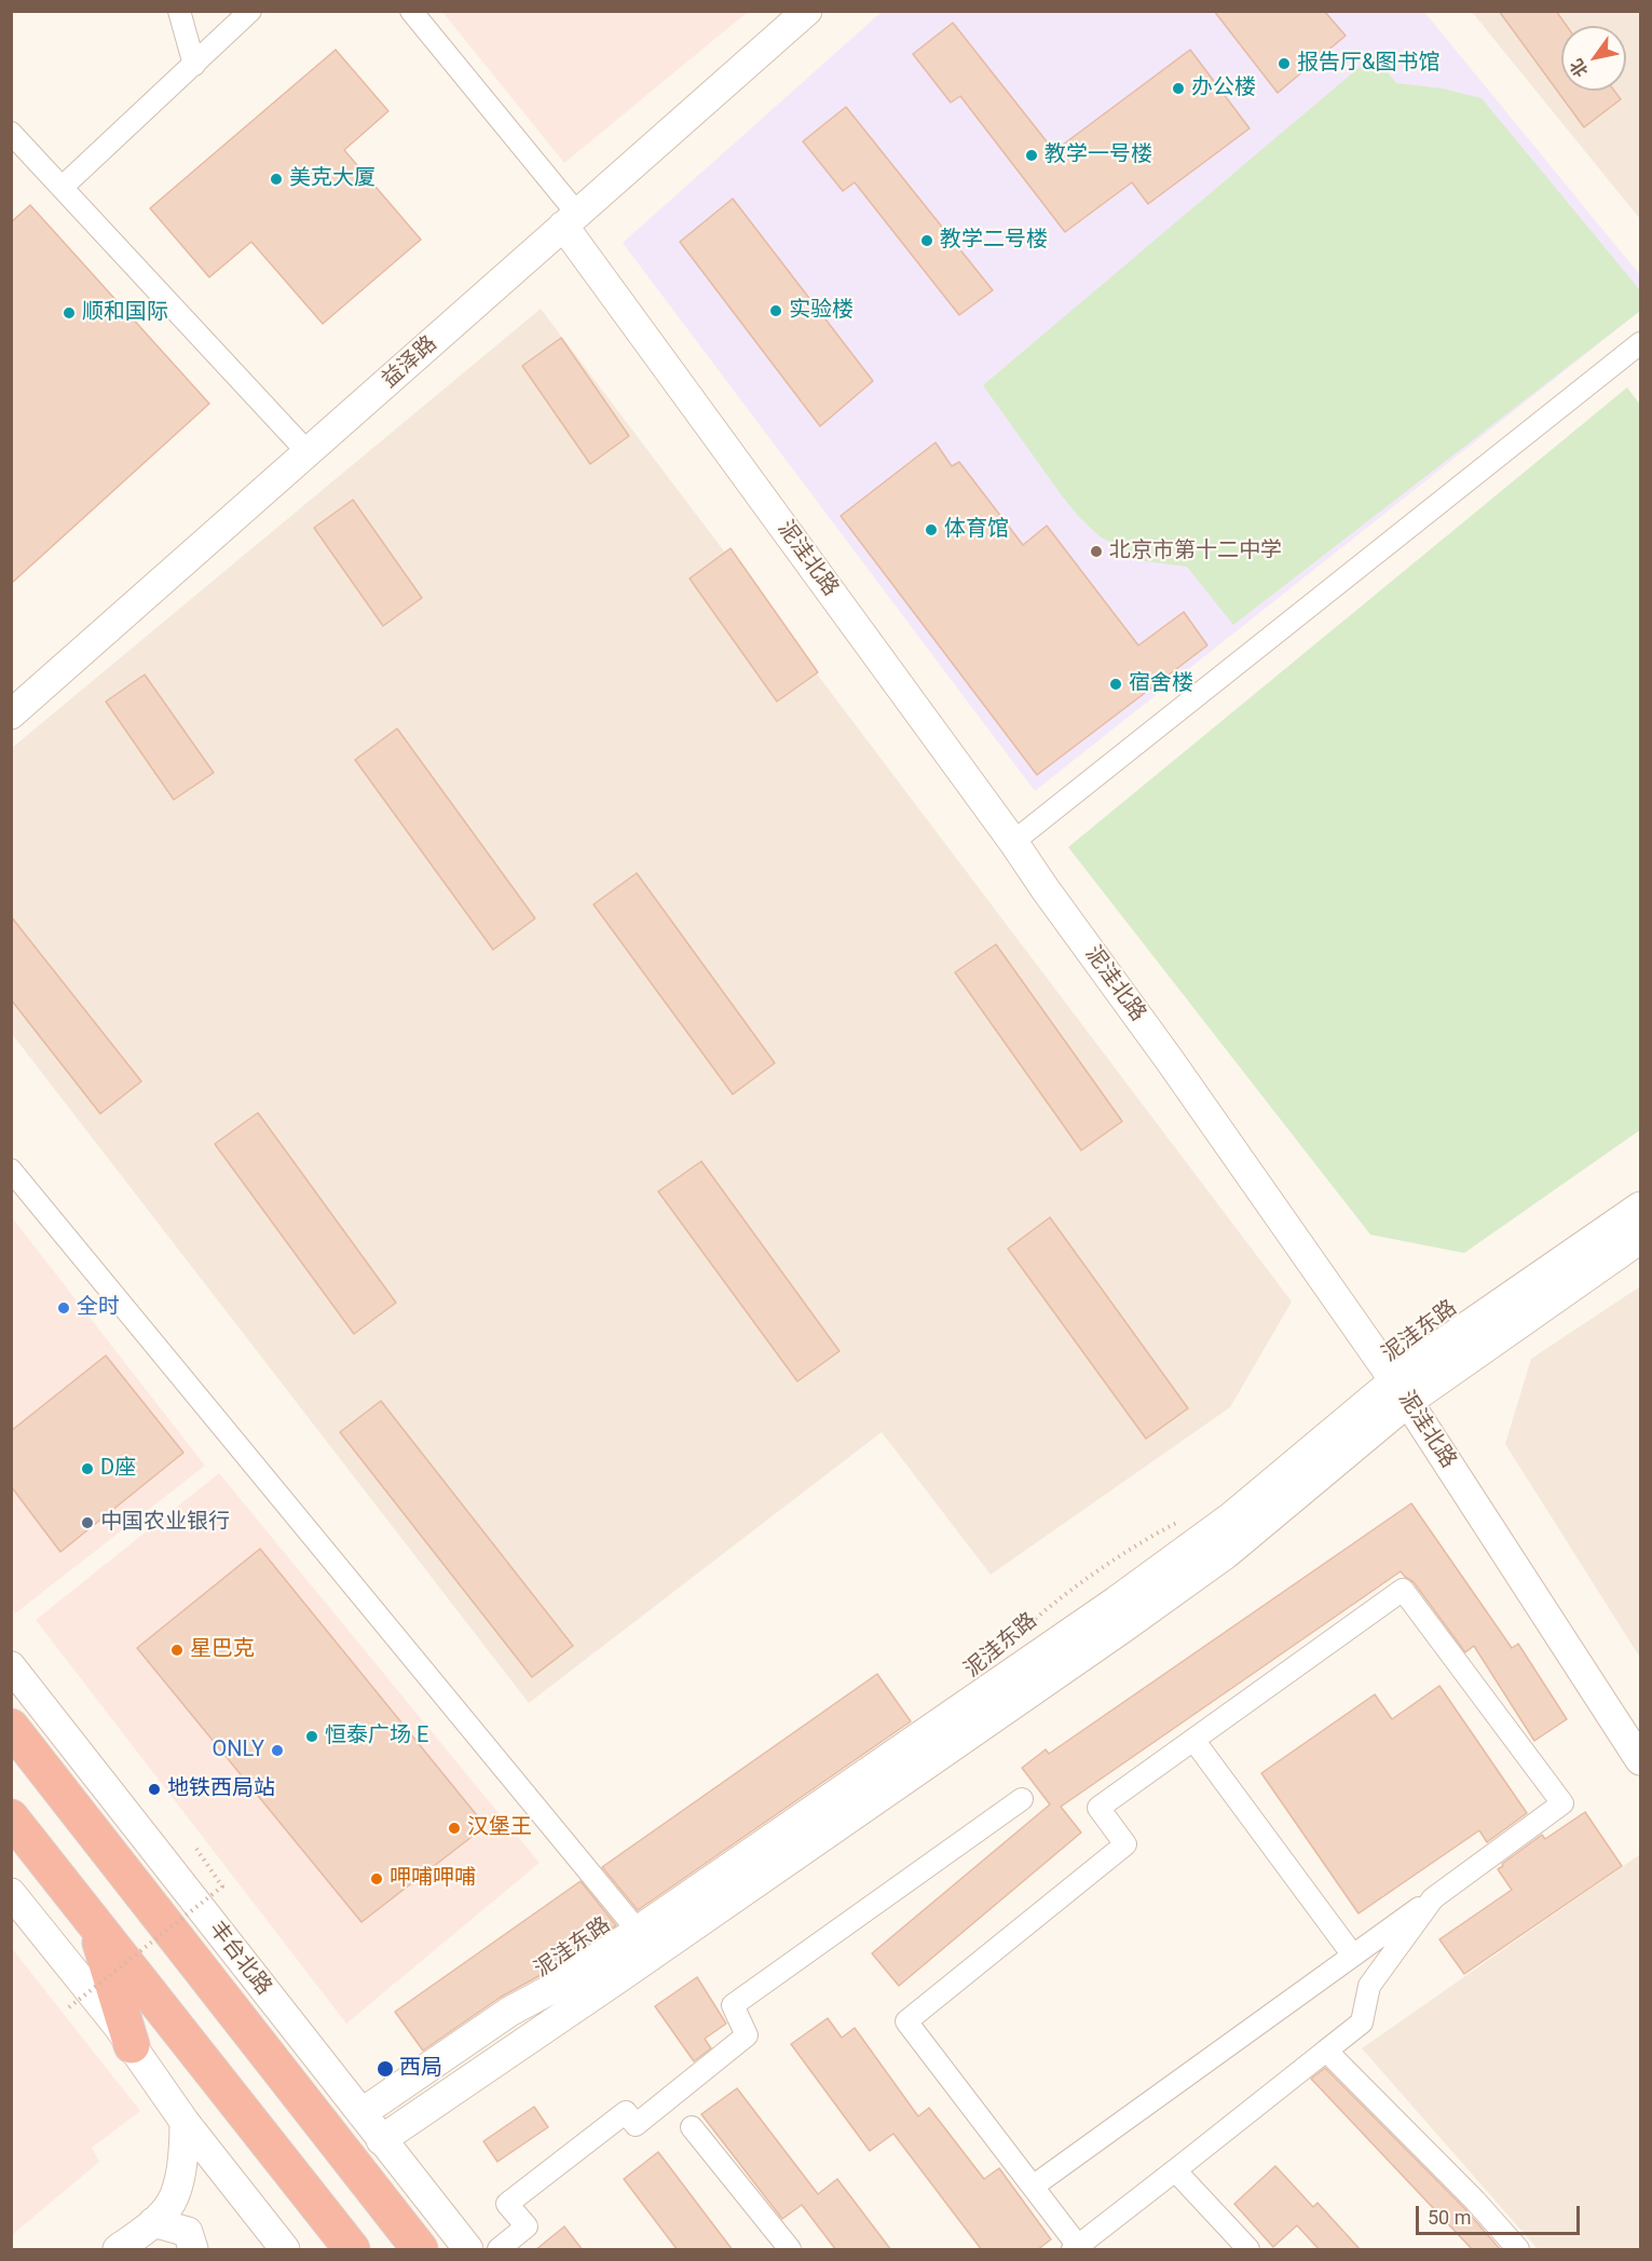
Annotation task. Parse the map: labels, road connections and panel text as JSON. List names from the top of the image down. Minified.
{"streets":{"highway":["丰台北路"],"street":["益泽路","泥洼北路","泥洼东路"]},"crossings":[["益泽路","泥洼北路"],["泥洼北路","泥洼东路"],["泥洼东路","丰台北路"]],"places":["报告厅&图书馆","办公楼","教学一号楼","美克大厦","教学二号楼","实验楼","顺和国际","体育馆","北京市第十二中学","宿舍楼","全时","D座","中国农业银行","星巴克","恒泰广场 E","ONLY","地铁西局站","汉堡王","呷哺呷哺","西局"],"scale_bar":"50 m","north":"bottom left"}
